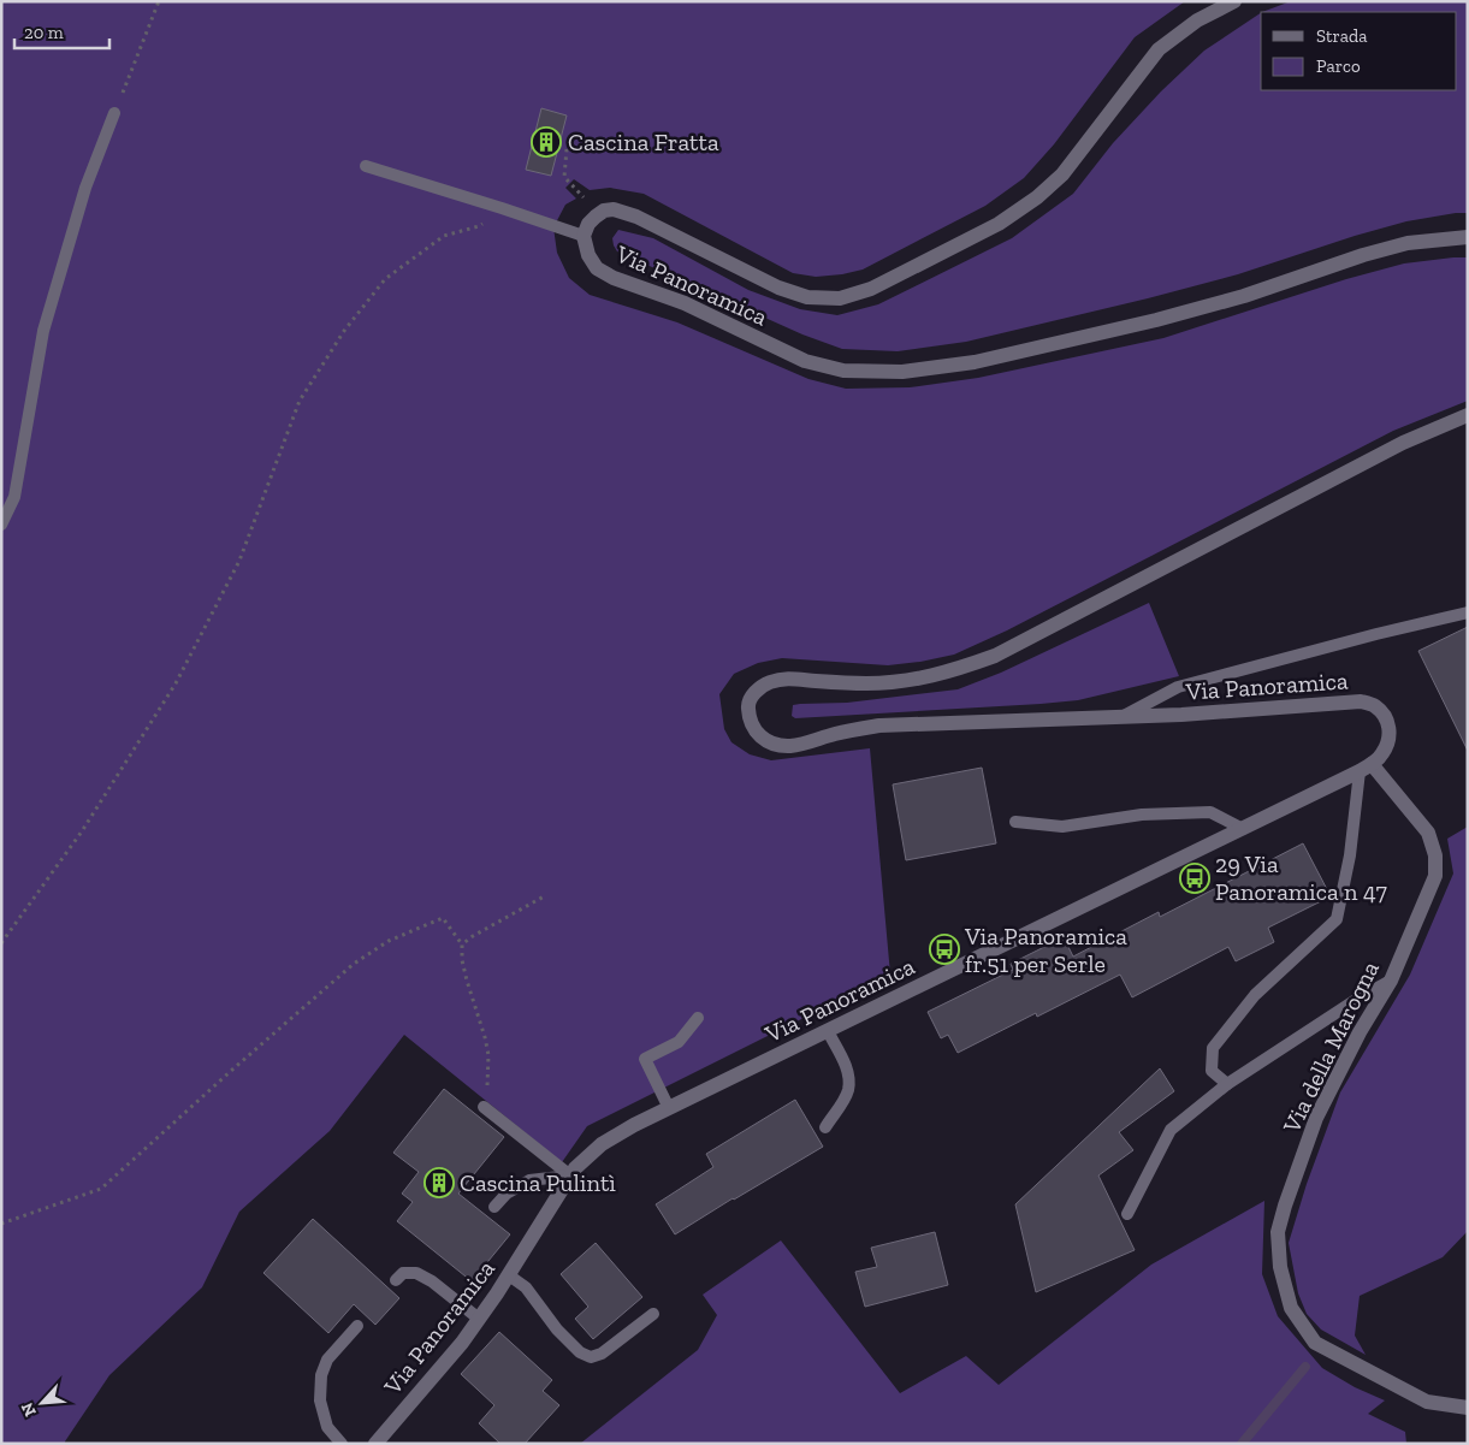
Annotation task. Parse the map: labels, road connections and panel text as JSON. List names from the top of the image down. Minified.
{"streets":{"street":["Via Panoramica","Via della Marogna"]},"crossings":[["Via Panoramica","Via della Marogna"]],"places":{"building":["Cascina Fratta","Cascina Pulintì"],"bus stop":["29 Via Panoramica n 47","Via Panoramica fr.51 per Serle"]},"legend":["Strada","Parco"],"scale_bar":"20 m","north":"bottom left"}
